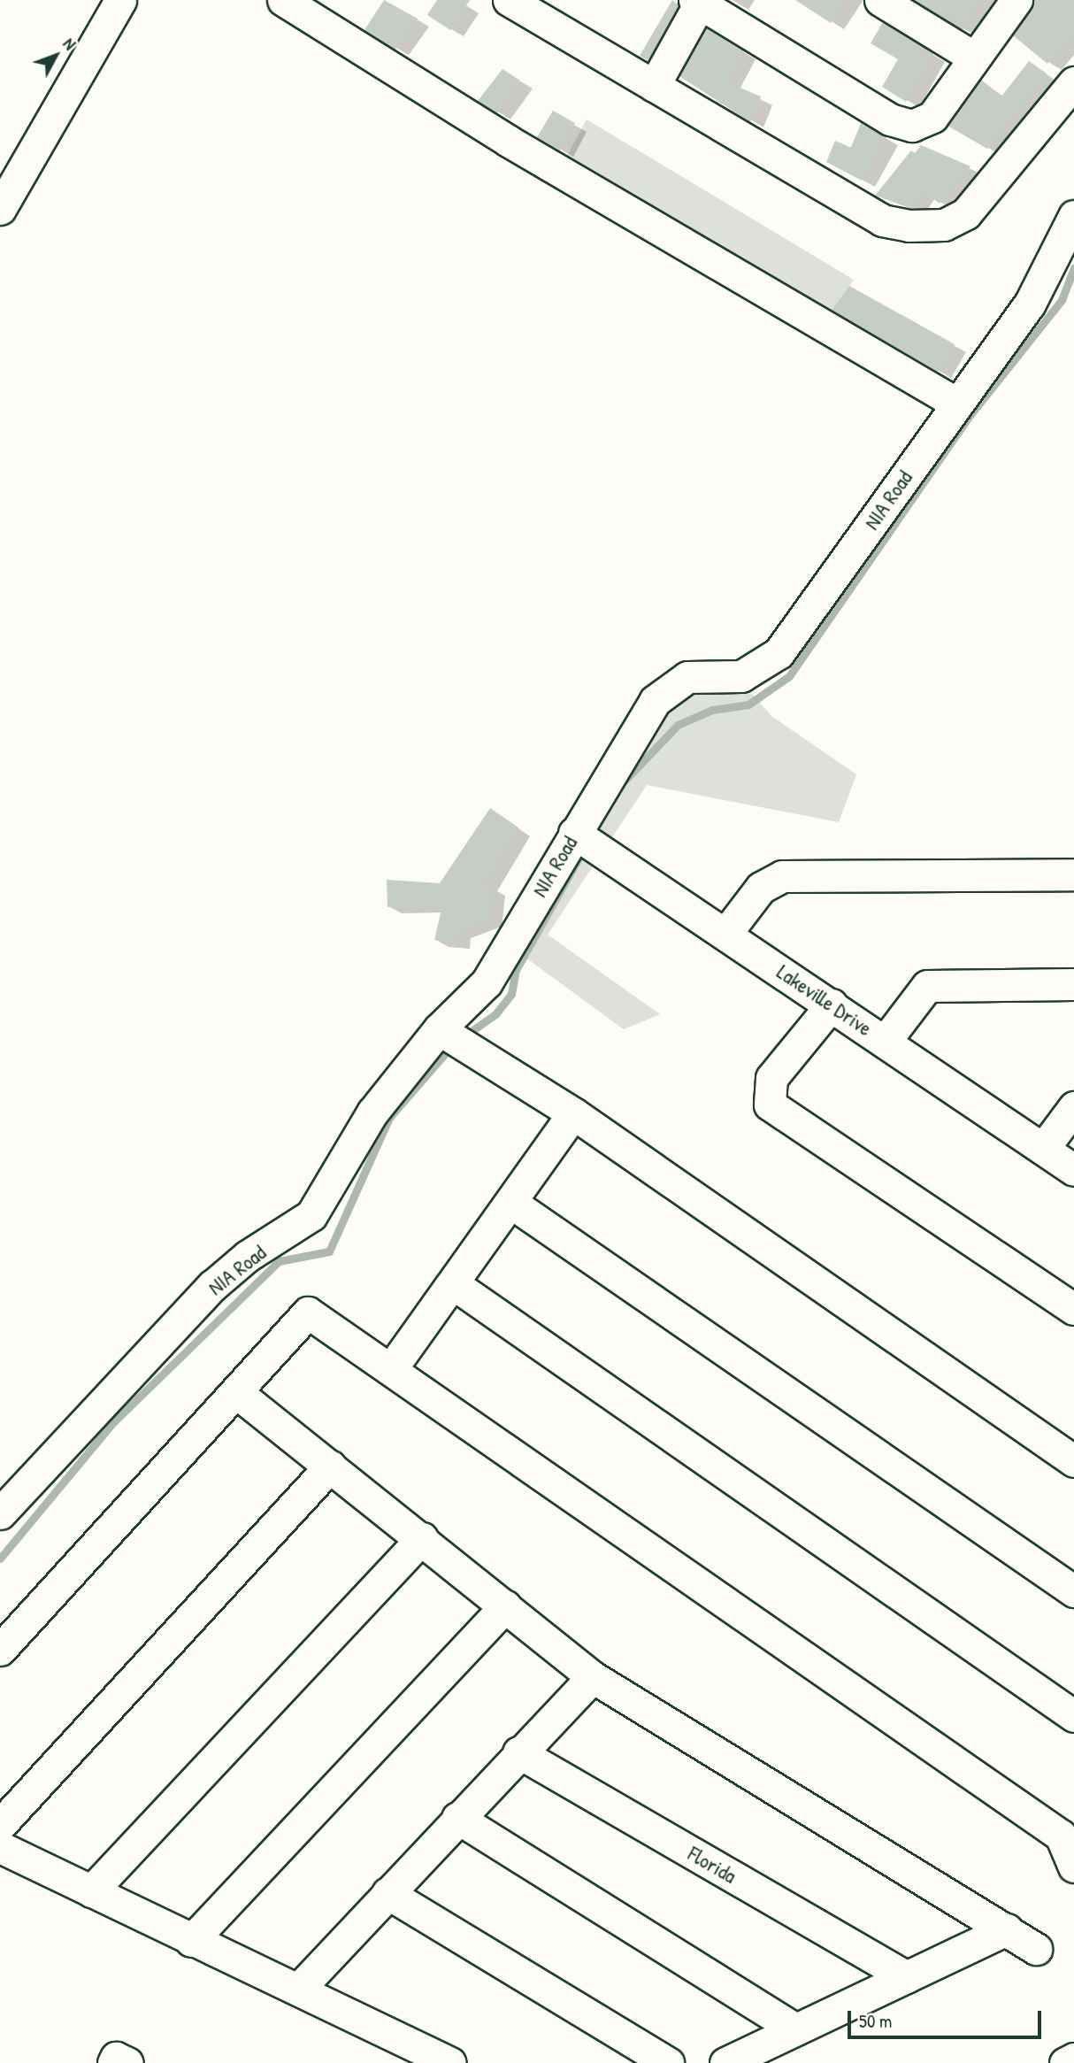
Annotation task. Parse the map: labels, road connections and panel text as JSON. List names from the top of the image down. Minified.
{"streets":{"street":["NIA Road","Lakeville Drive","Florida"]},"crossings":[["NIA Road","Lakeville Drive"]],"scale_bar":"50 m","north":"top right"}
